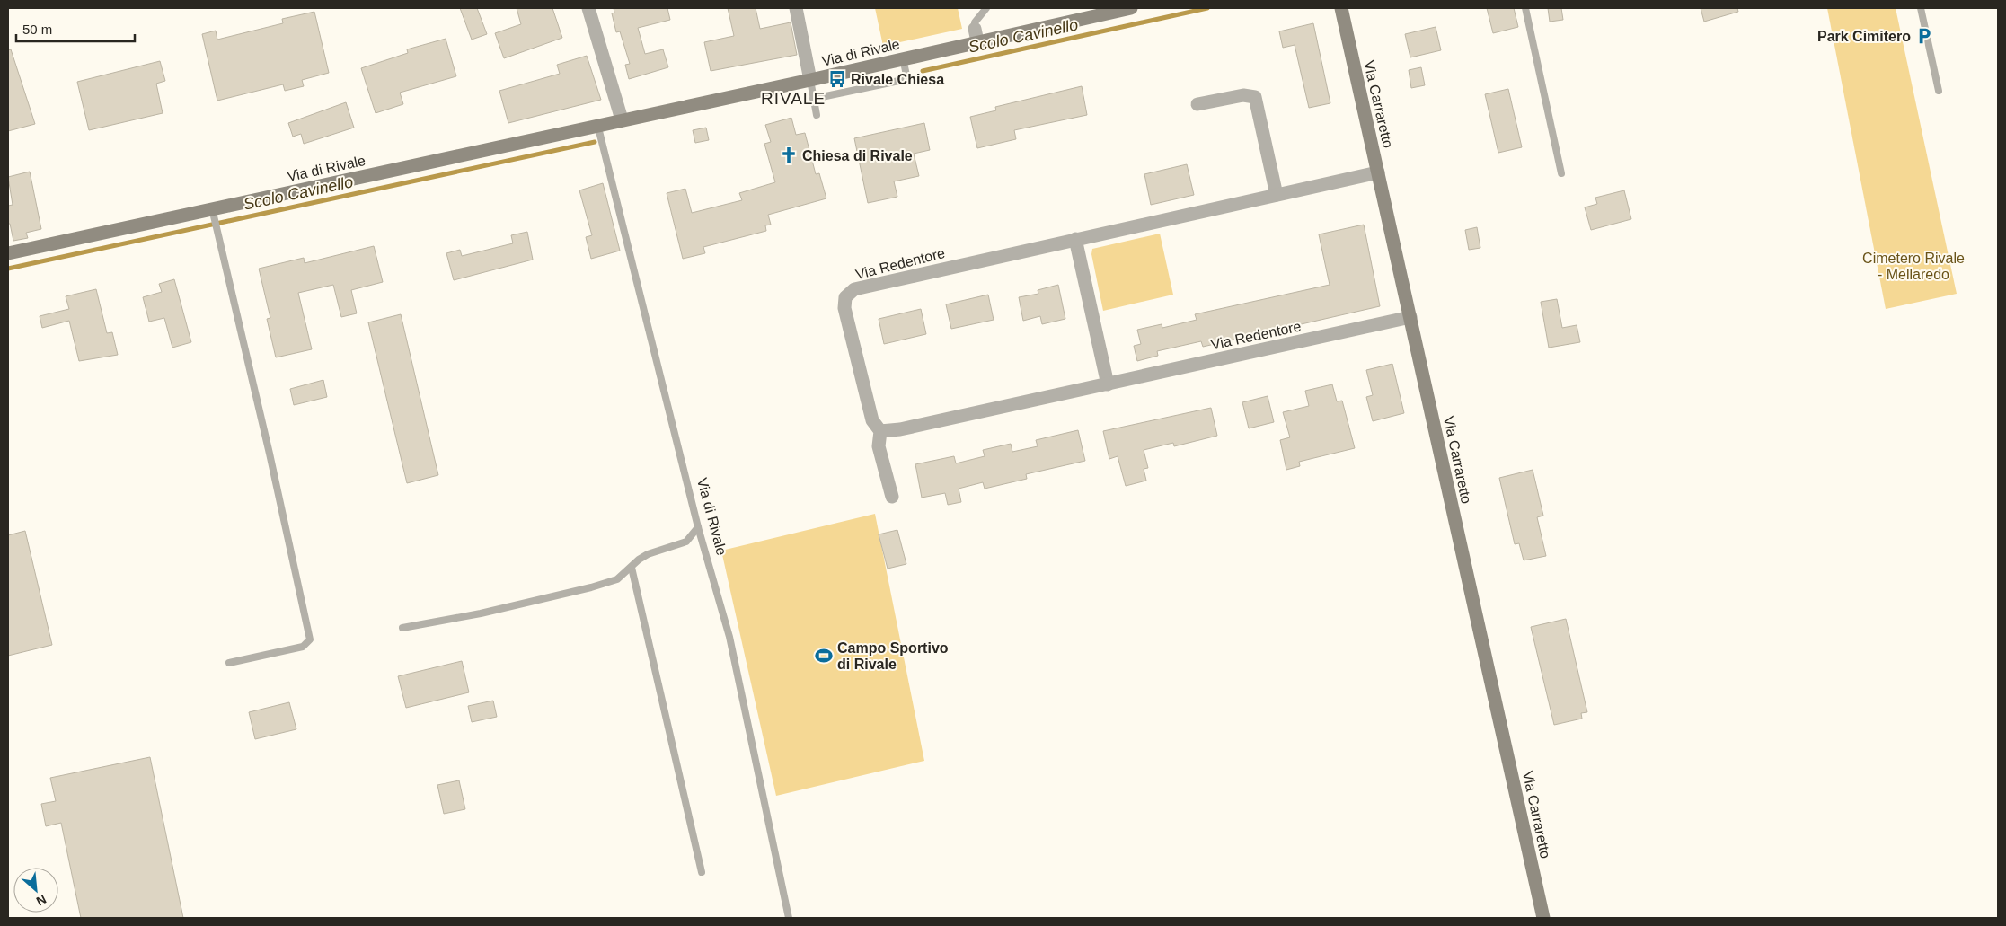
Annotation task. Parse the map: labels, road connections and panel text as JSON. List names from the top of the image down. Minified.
{"streets":{"street":["Via di Rivale","Via Carraretto","Via Redentore"]},"crossings":[["Via Carraretto","Via Redentore"]],"districts":["RIVALE"],"water":["Scolo Cavinello"],"parks":["Cimetero Rivale - Mellaredo"],"places":{"parking":["Park Cimitero"],"bus stop":["Rivale Chiesa"],"church":["Chiesa di Rivale"],"sports":["Campo Sportivo di Rivale"]},"scale_bar":"50 m","north":"bottom right"}
